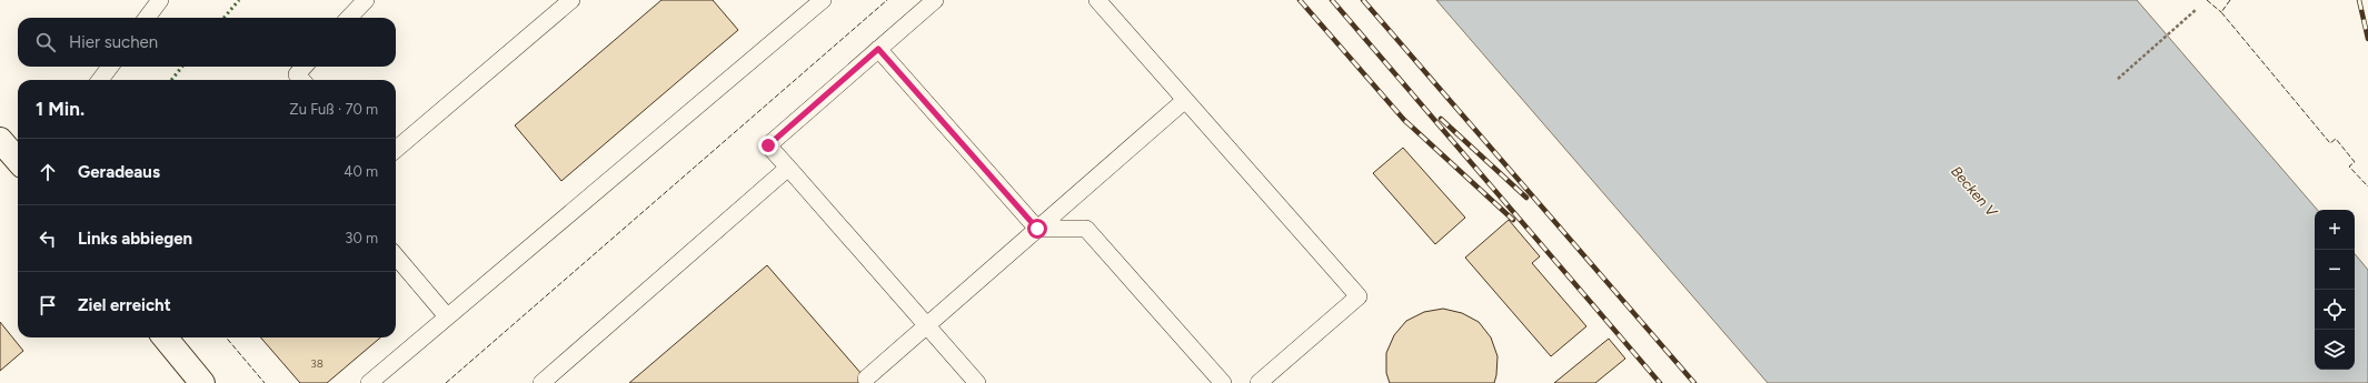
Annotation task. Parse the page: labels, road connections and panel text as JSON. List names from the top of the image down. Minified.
{"water":["Becken V"],"house_numbers":["38"],"page":{"search":"Hier suchen","heading":["1 Min.","Zu Fuß · 70 m"],"list":[["Geradeaus","40 m"],["Links abbiegen","30 m"],"Ziel erreicht"],"map_buttons":["+","−"]}}
